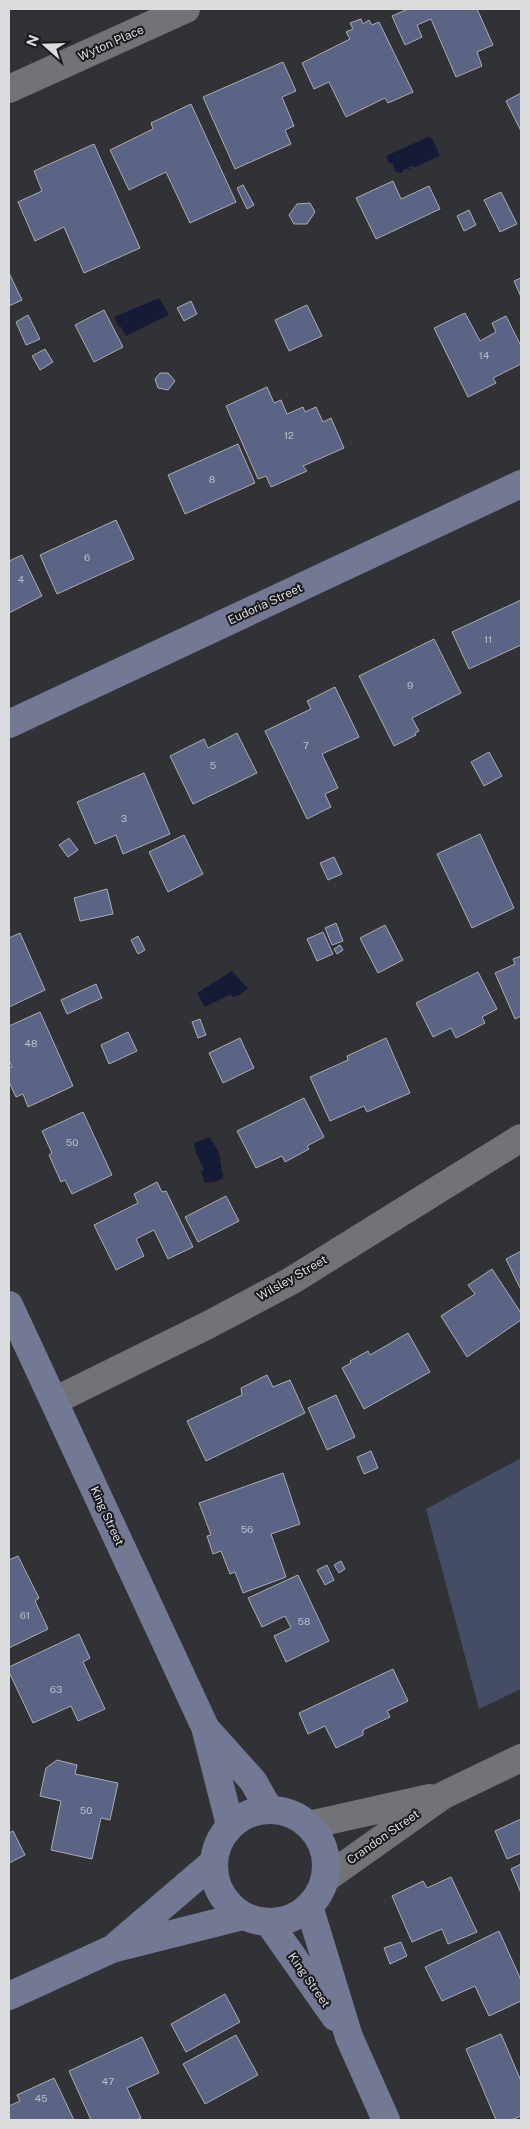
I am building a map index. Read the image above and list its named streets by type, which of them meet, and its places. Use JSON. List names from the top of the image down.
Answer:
{
  "streets": {
    "main road": ["Eudoria Street", "King Street"],
    "street": ["Wyton Place", "Wilsley Street", "Crandon Street"]
  },
  "crossings": [
    ["Wilsley Street", "King Street"],
    ["King Street", "Crandon Street"]
  ],
  "house_numbers": [
    "14",
    "12",
    "8",
    "6",
    "4",
    "11",
    "9",
    "7",
    "5",
    "3",
    "48",
    "50",
    "56",
    "61",
    "58",
    "63",
    "50",
    "47",
    "45"
  ],
  "north": "left"
}
